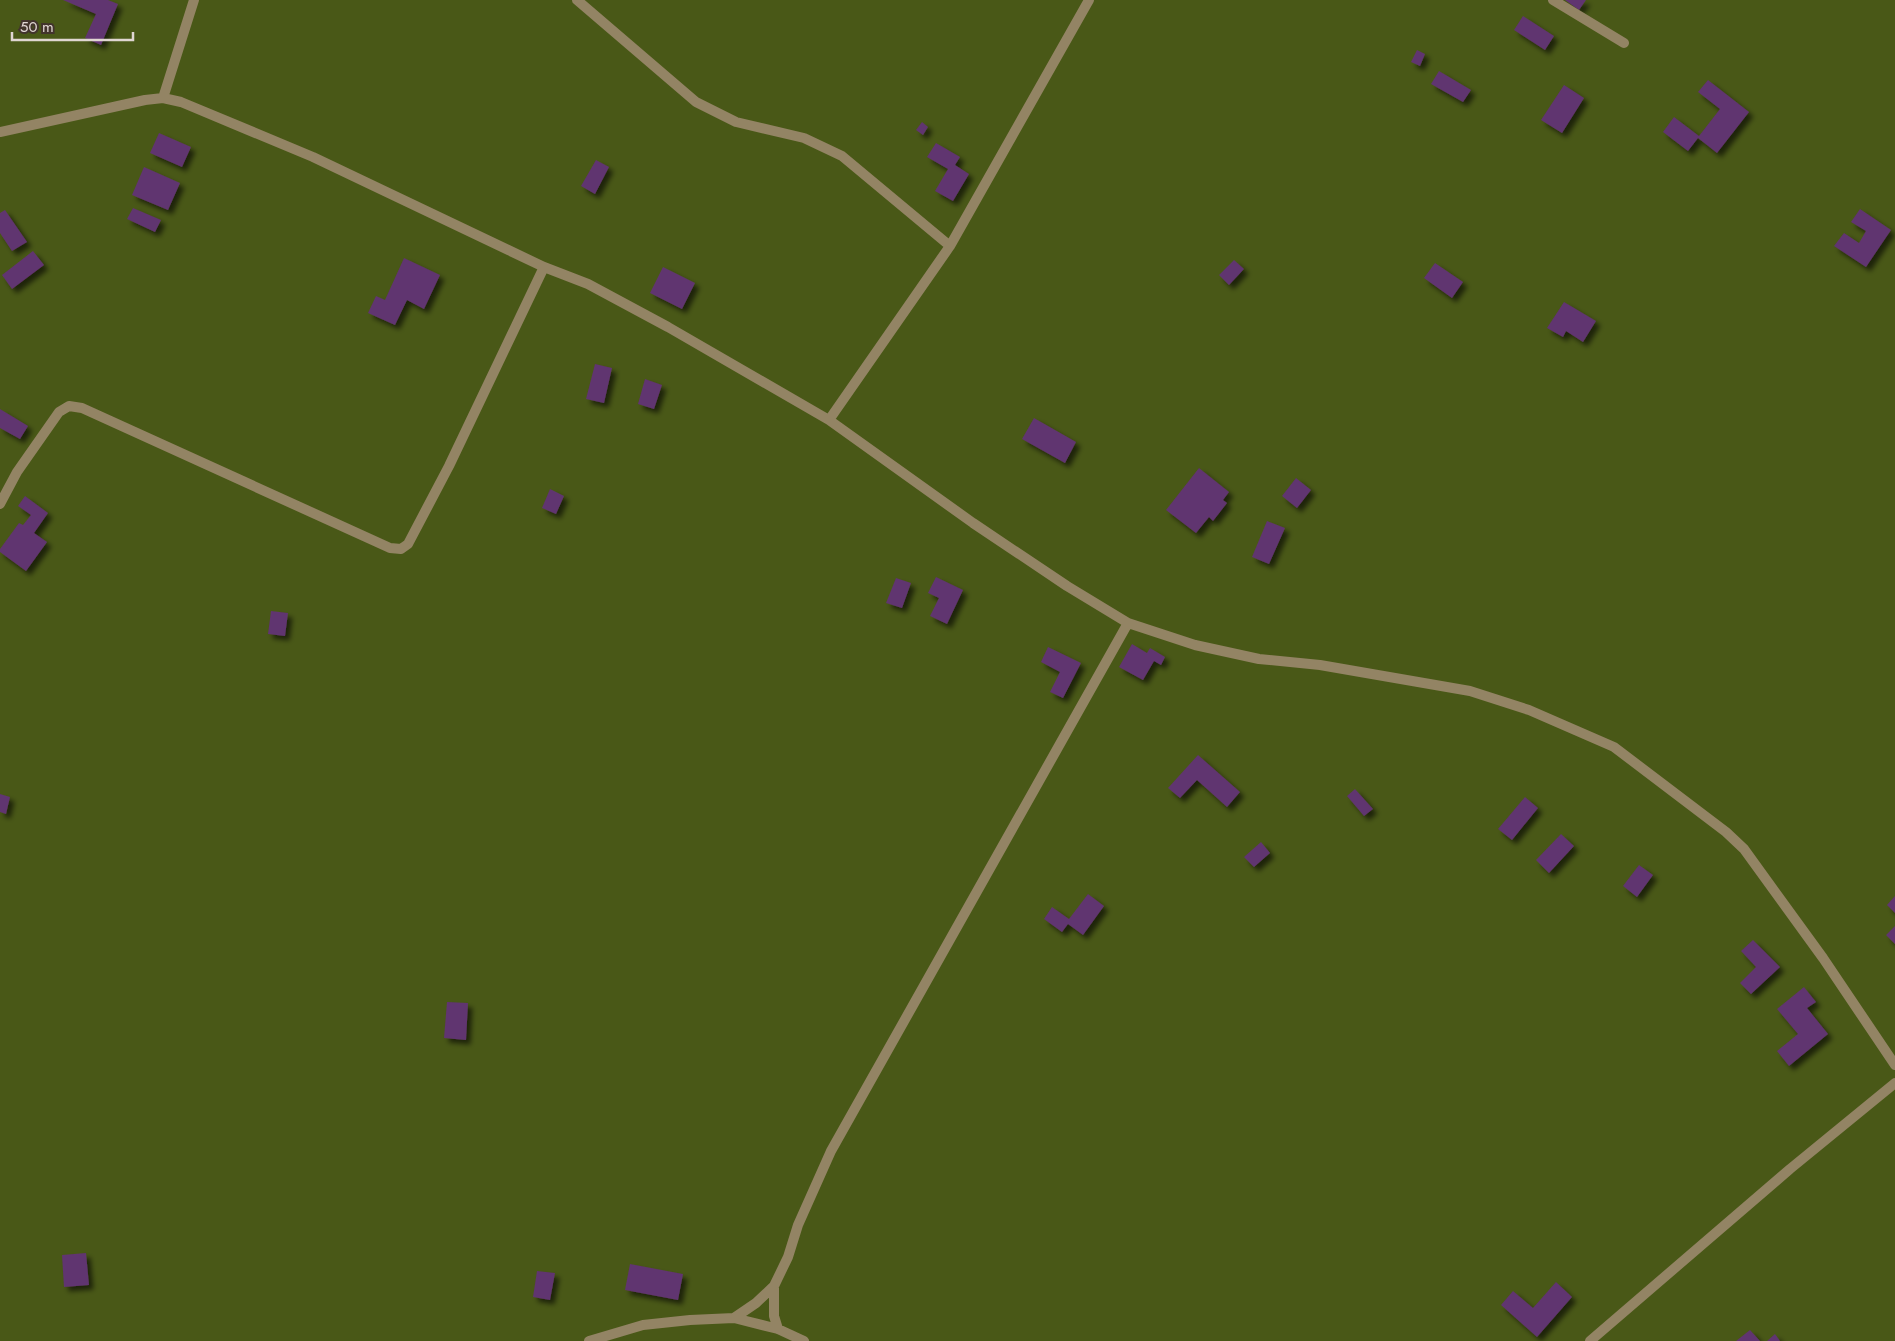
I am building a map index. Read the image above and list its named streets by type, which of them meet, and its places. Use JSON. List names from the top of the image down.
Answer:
{
  "scale_bar": "50 m"
}
